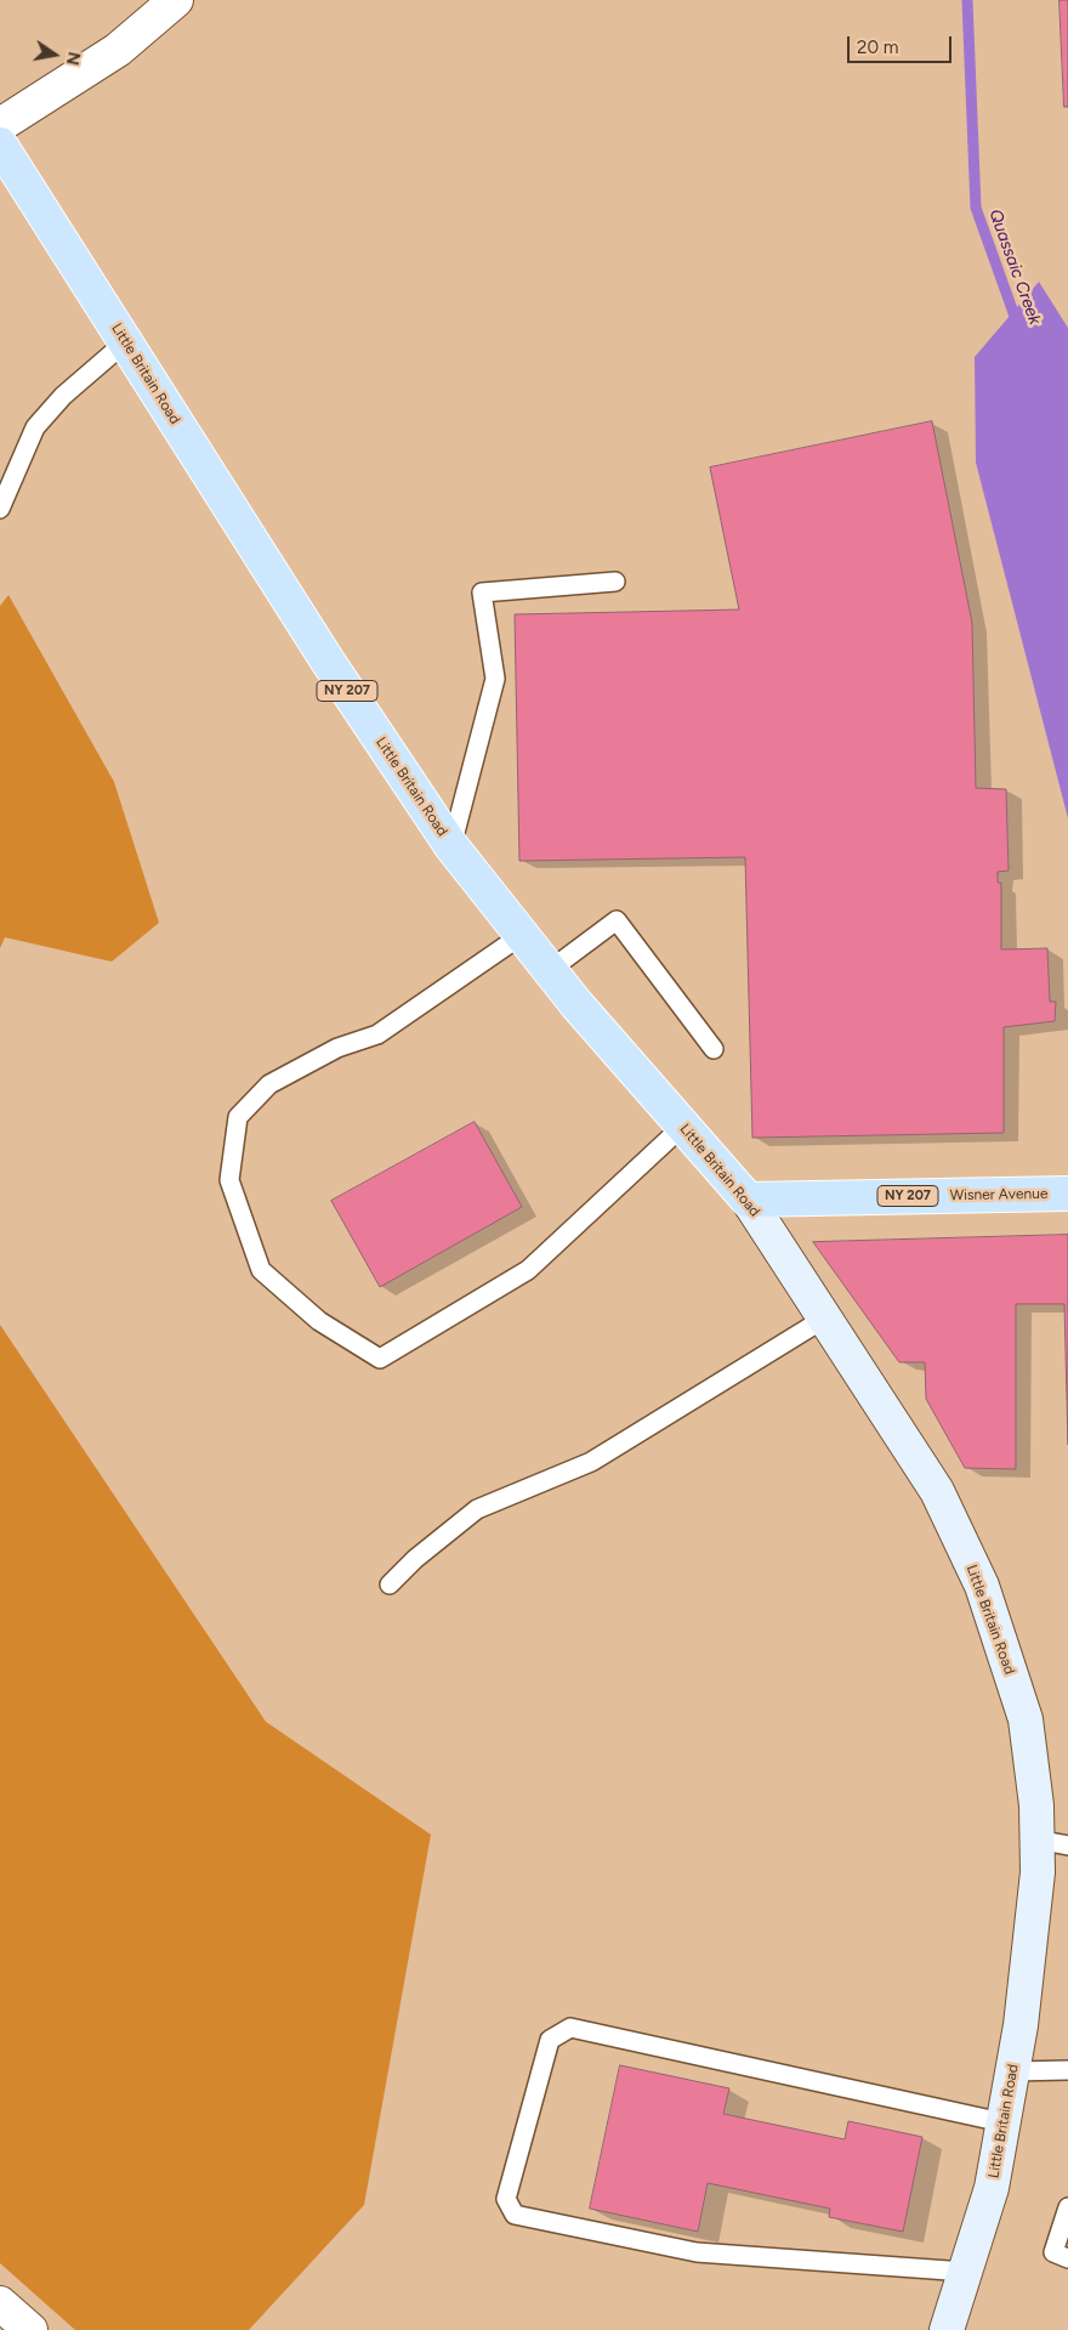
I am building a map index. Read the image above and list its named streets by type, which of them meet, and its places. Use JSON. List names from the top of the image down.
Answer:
{
  "streets": {
    "main road": ["Little Britain Road", "NY 207", "Wisner Avenue"]
  },
  "crossings": [
    ["Little Britain Road", "Wisner Avenue"]
  ],
  "water": ["Quassaic Creek"],
  "scale_bar": "20 m",
  "north": "right"
}
